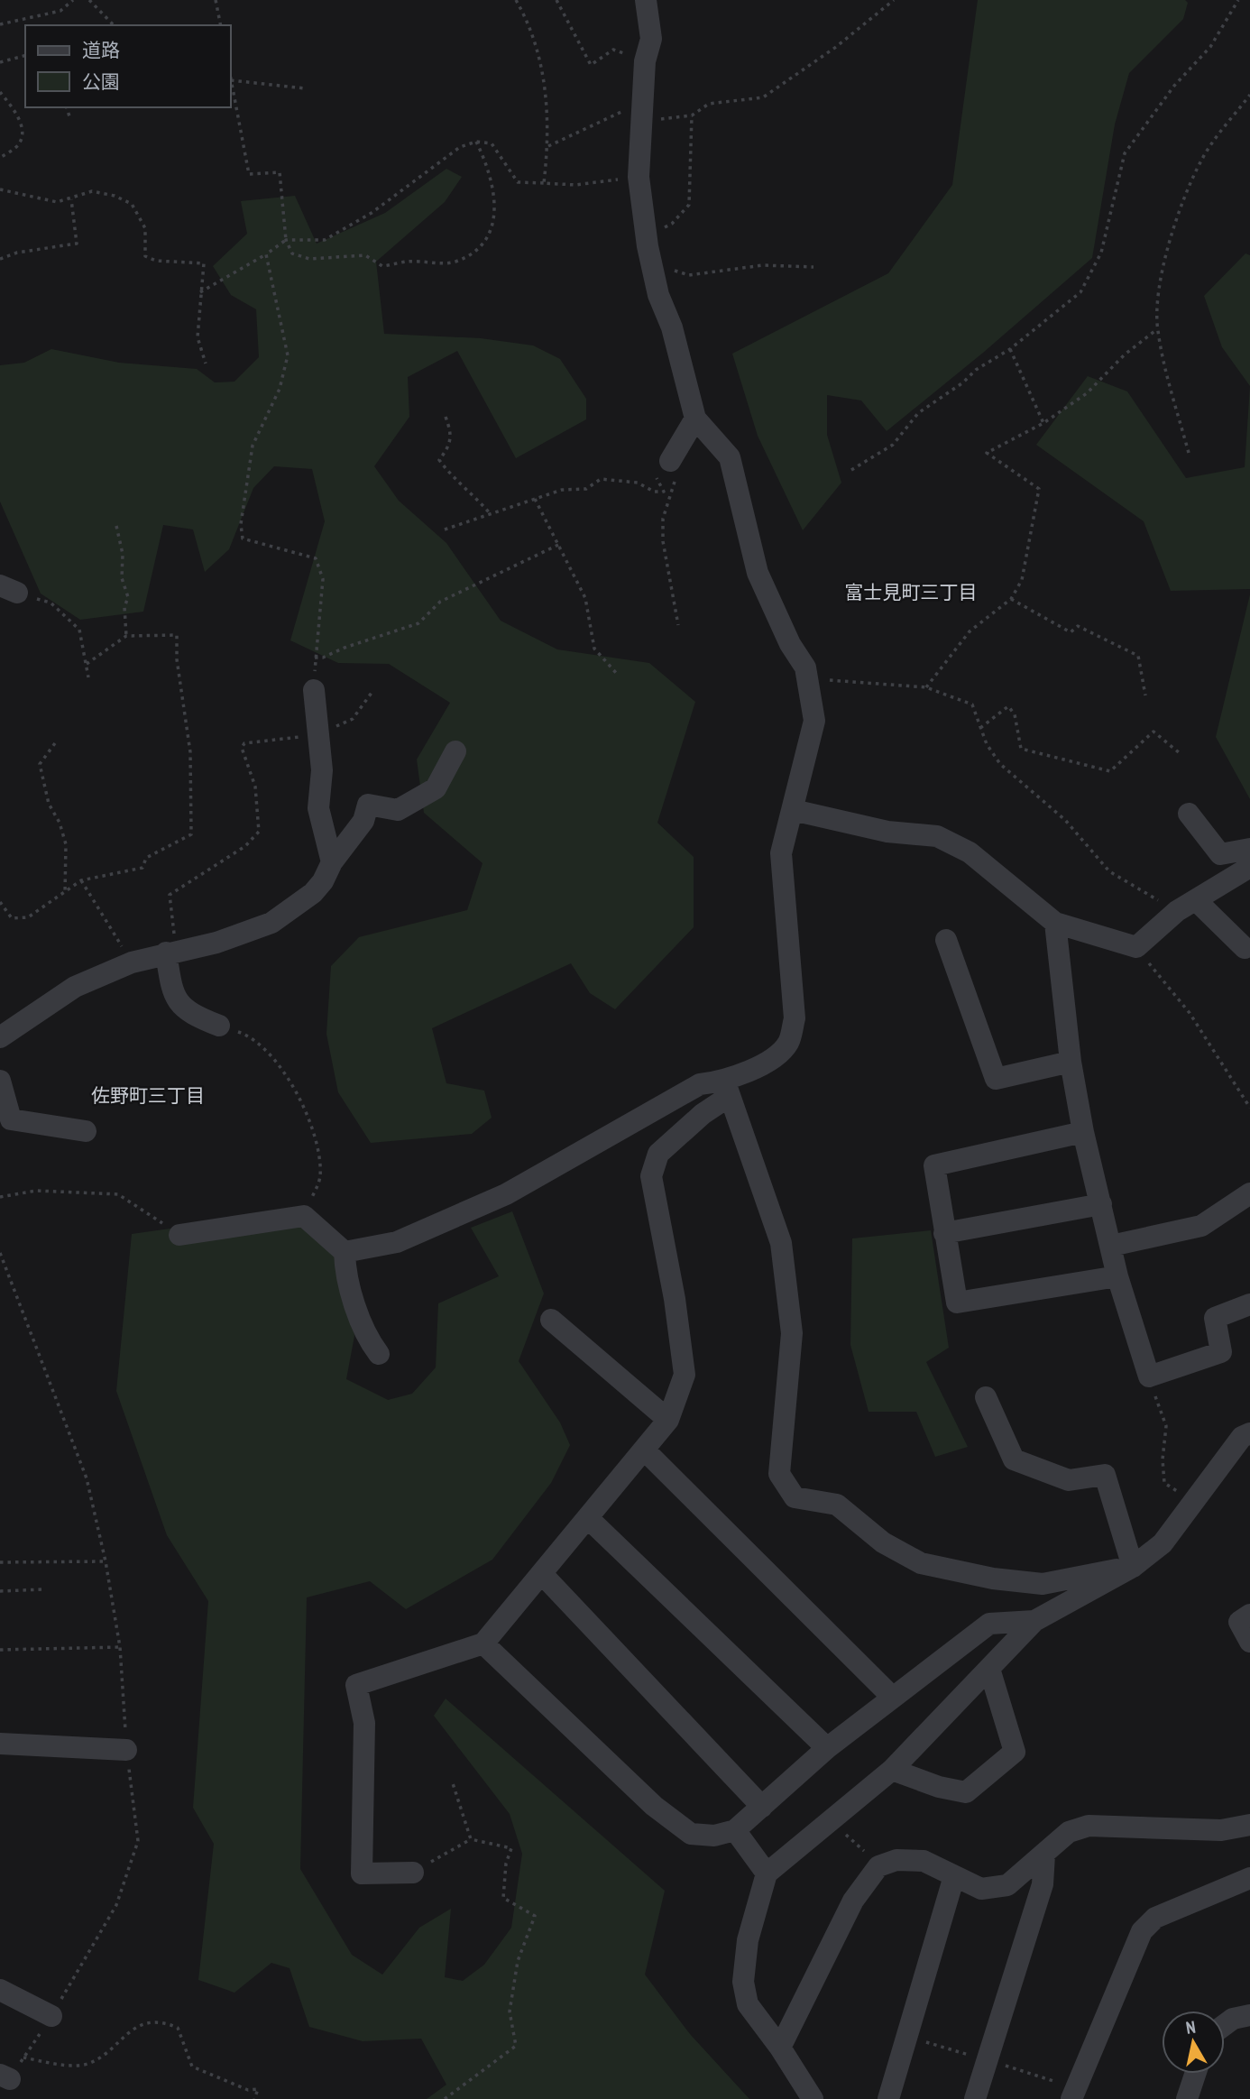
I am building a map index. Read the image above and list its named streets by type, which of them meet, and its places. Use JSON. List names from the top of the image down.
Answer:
{
  "districts": ["富士見町三丁目", "佐野町三丁目"],
  "legend": ["道路", "公園"],
  "north": "top"
}
